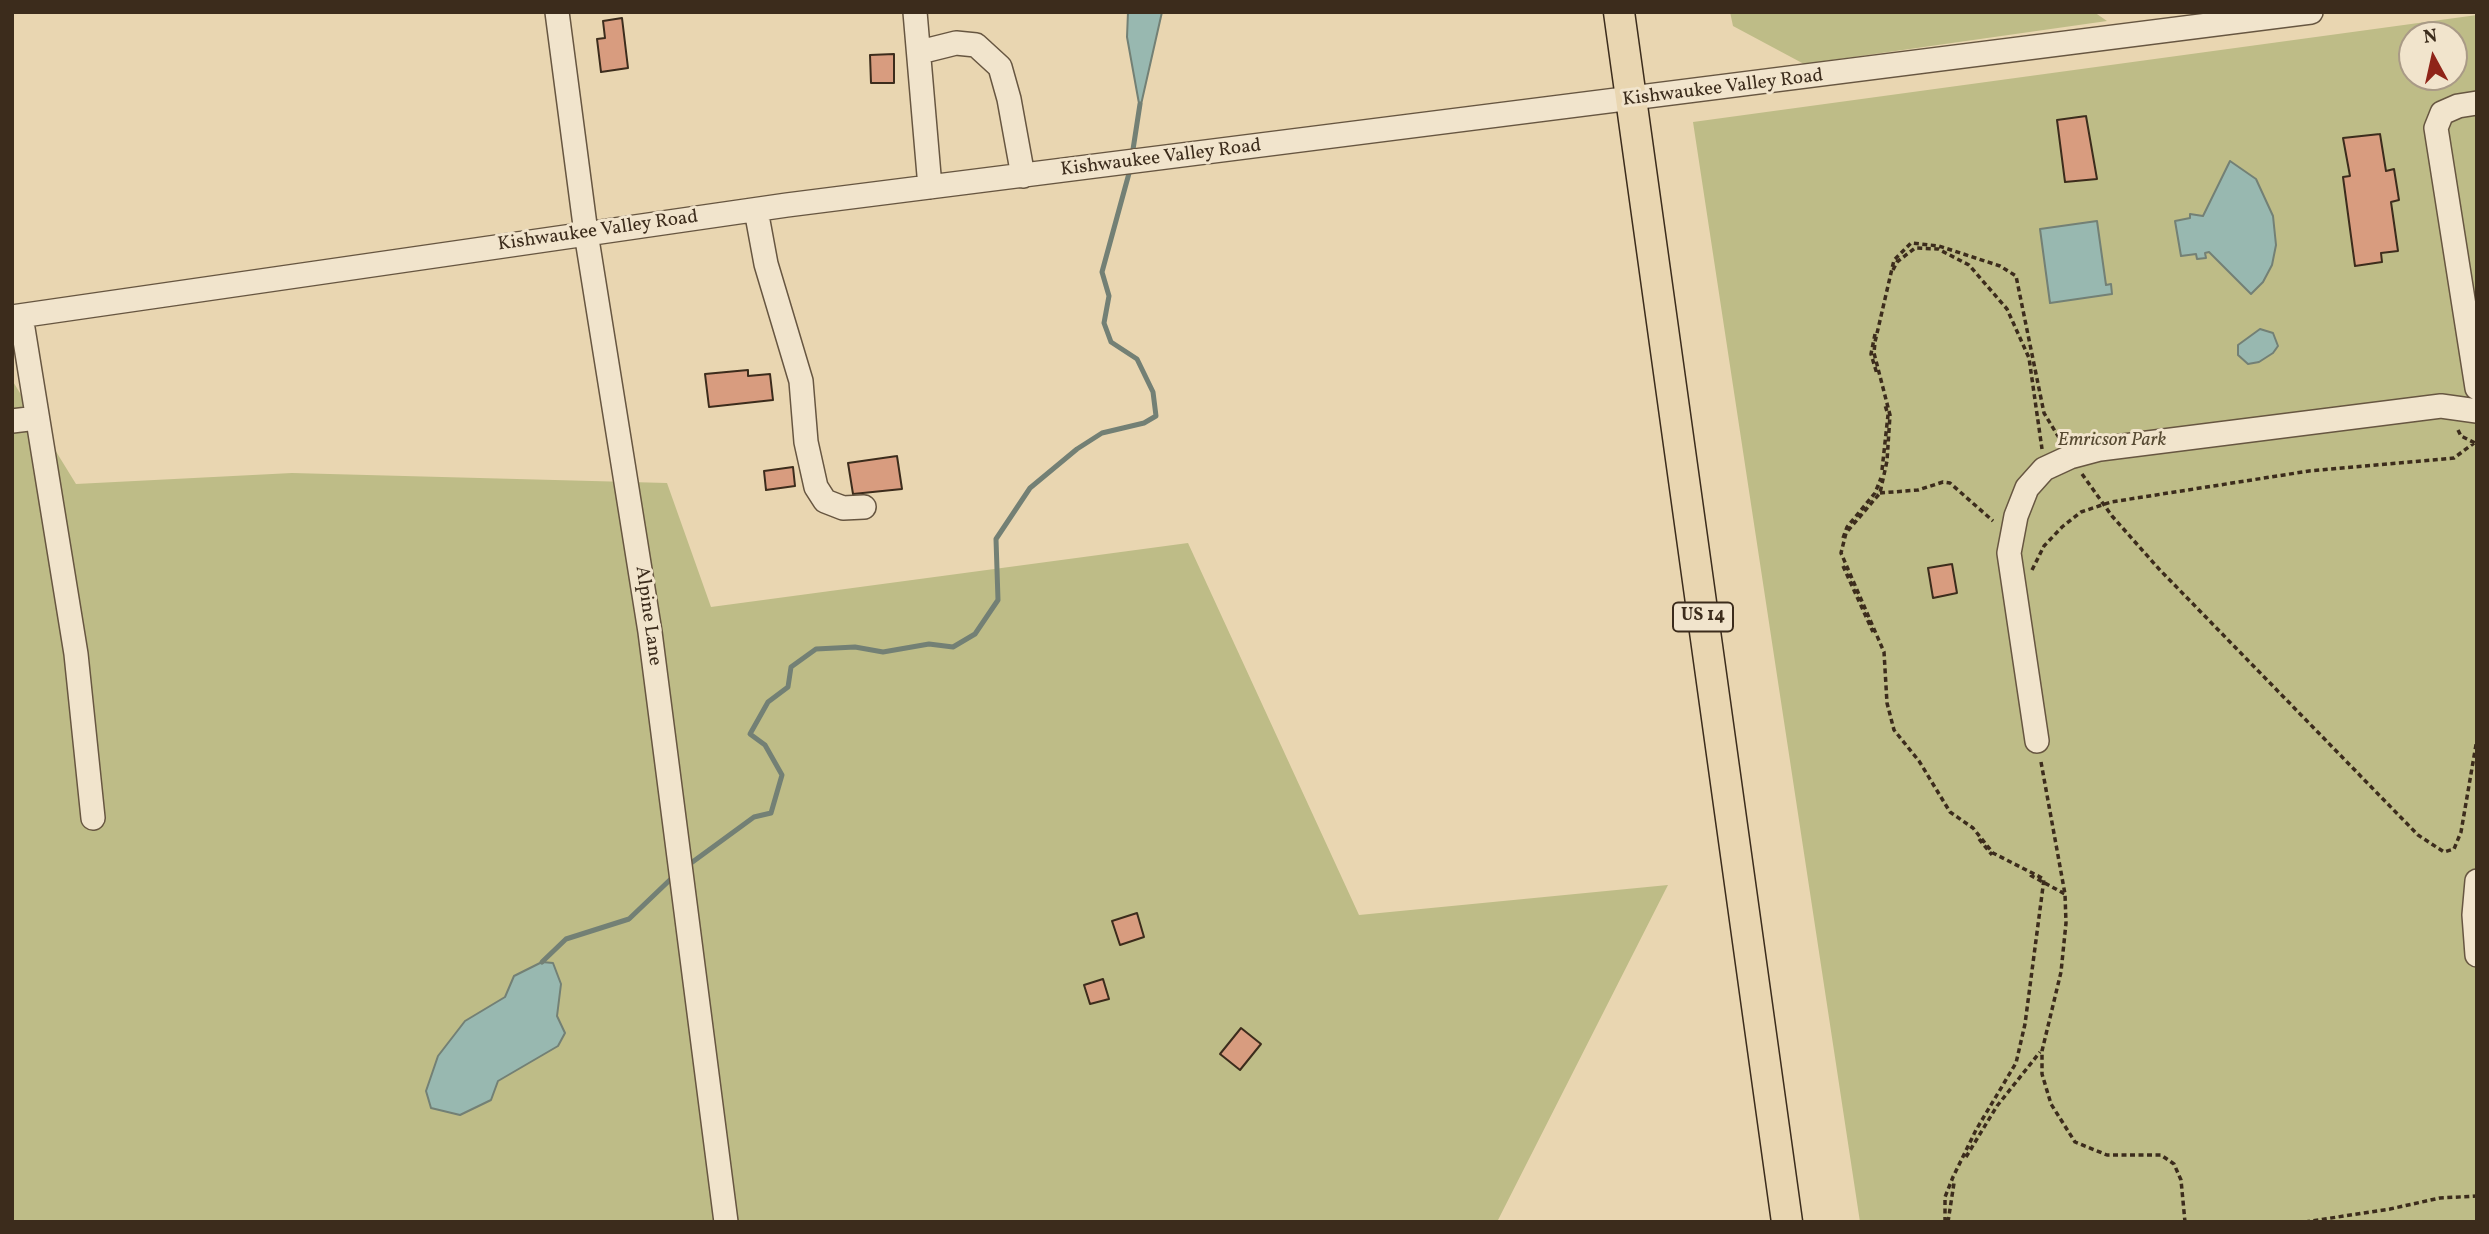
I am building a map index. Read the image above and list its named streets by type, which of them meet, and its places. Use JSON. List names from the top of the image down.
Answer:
{
  "streets": {
    "main road": ["US 14"],
    "street": ["Kishwaukee Valley Road", "Alpine Lane"]
  },
  "crossings": [
    ["Kishwaukee Valley Road", "Alpine Lane"],
    ["Kishwaukee Valley Road", "US 14"]
  ],
  "parks": ["Emricson Park"],
  "north": "top"
}
